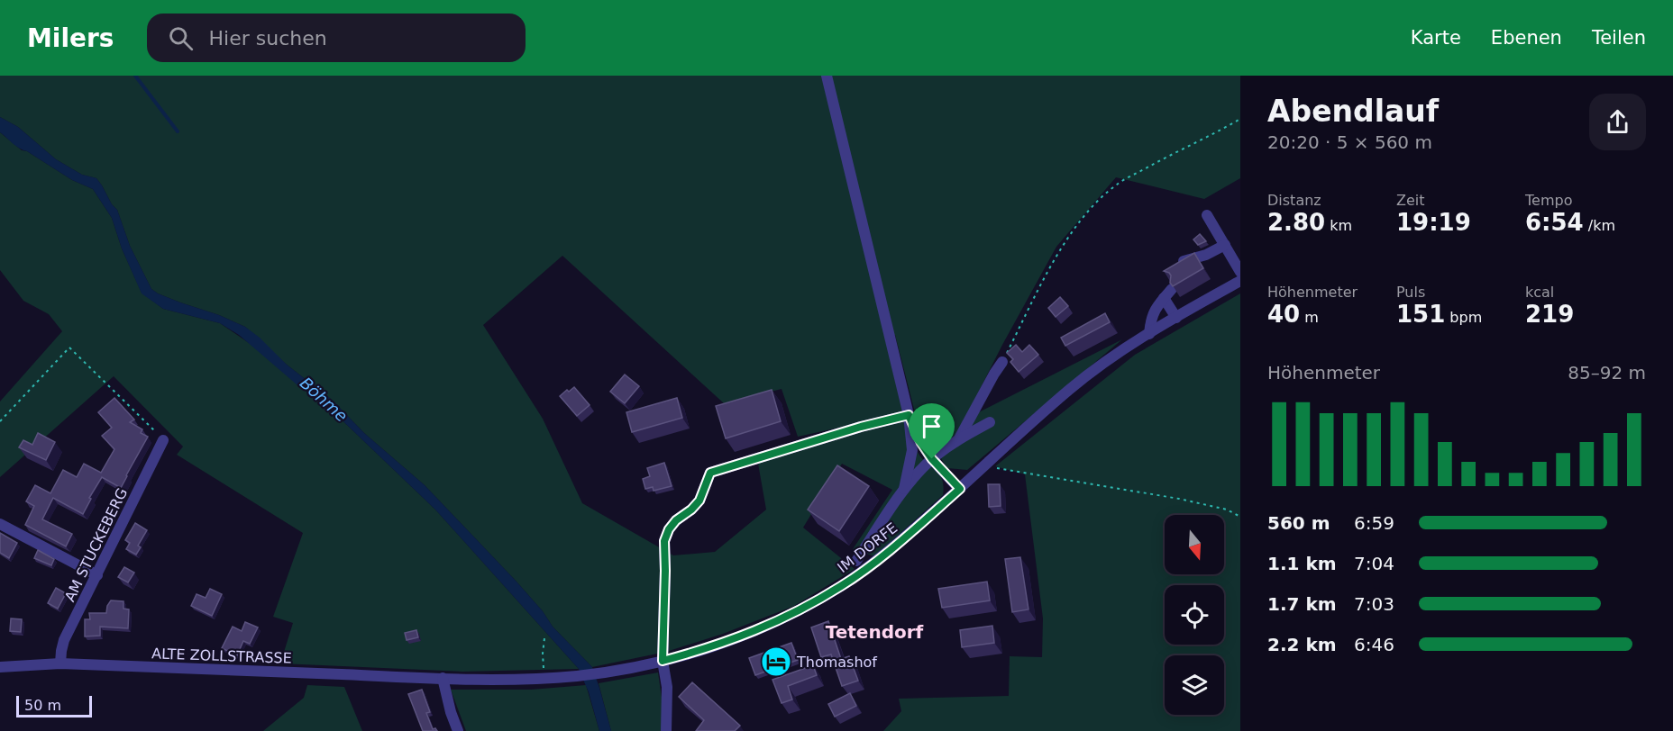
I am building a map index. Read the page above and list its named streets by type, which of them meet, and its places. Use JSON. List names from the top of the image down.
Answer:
{
  "streets": {
    "street": ["AM STUCKEBERG", "IM DORFE", "ALTE ZOLLSTRASSE"]
  },
  "crossings": [
    ["AM STUCKEBERG", "ALTE ZOLLSTRASSE"],
    ["IM DORFE", "ALTE ZOLLSTRASSE"]
  ],
  "districts": ["Tetendorf"],
  "water": ["Böhme"],
  "places": {
    "hotel": ["Thomashof"]
  },
  "scale_bar": "50 m",
  "north": "bottom",
  "page": {
    "header": "Milers",
    "search": "Hier suchen",
    "nav": ["Karte", "Ebenen", "Teilen"],
    "heading": ["Abendlauf", "20:20 · 5 × 560 m"],
    "stats": [
      ["Distanz", "2.80 km"],
      ["Zeit", "19:19"],
      ["Tempo", "6:54 /km"],
      ["Höhenmeter", "40 m"],
      ["Puls", "151 bpm"],
      ["kcal", "219"]
    ],
    "chart": ["Höhenmeter", "85–92 m"],
    "list": [
      {
        "name": "560 m",
        "note": "6:59"
      },
      {
        "name": "1.1 km",
        "note": "7:04"
      },
      {
        "name": "1.7 km",
        "note": "7:03"
      },
      {
        "name": "2.2 km",
        "note": "6:46"
      }
    ],
    "scale": "50 m"
  }
}
